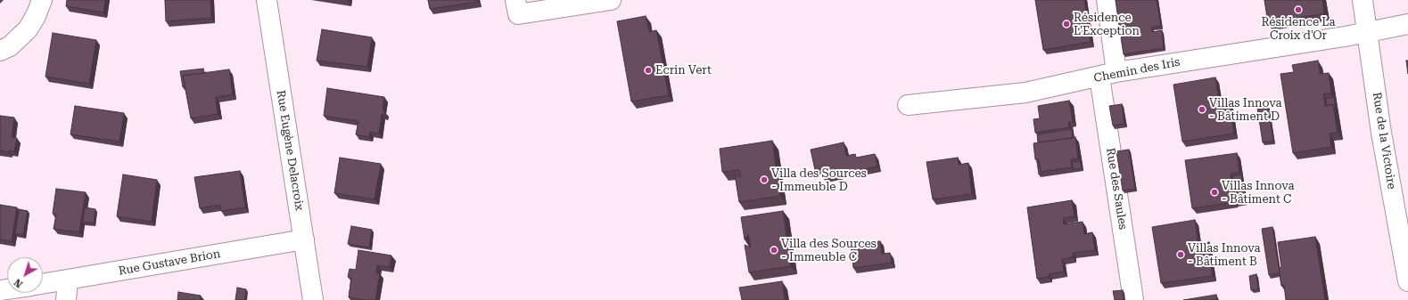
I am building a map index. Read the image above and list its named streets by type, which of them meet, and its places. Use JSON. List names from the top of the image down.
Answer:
{
  "streets": {
    "street": [
      "Chemin des Iris",
      "Rue de la Victoire",
      "Rue Eugène Delacroix",
      "Rue des Saules",
      "Rue Gustave Brion"
    ]
  },
  "crossings": [
    ["Chemin des Iris", "Rue de la Victoire"],
    ["Chemin des Iris", "Rue des Saules"],
    ["Rue Eugène Delacroix", "Rue Gustave Brion"]
  ],
  "places": [
    "Résidence La Croix d'Or",
    "Résidence L'Exception",
    "Ecrin Vert",
    "Villas Innova - Bâtiment D",
    "Villa des Sources - Immeuble D",
    "Villas Innova - Bâtiment C",
    "Villa des Sources - Immeuble C",
    "Villas Innova - Bâtiment B"
  ],
  "north": "bottom left"
}
